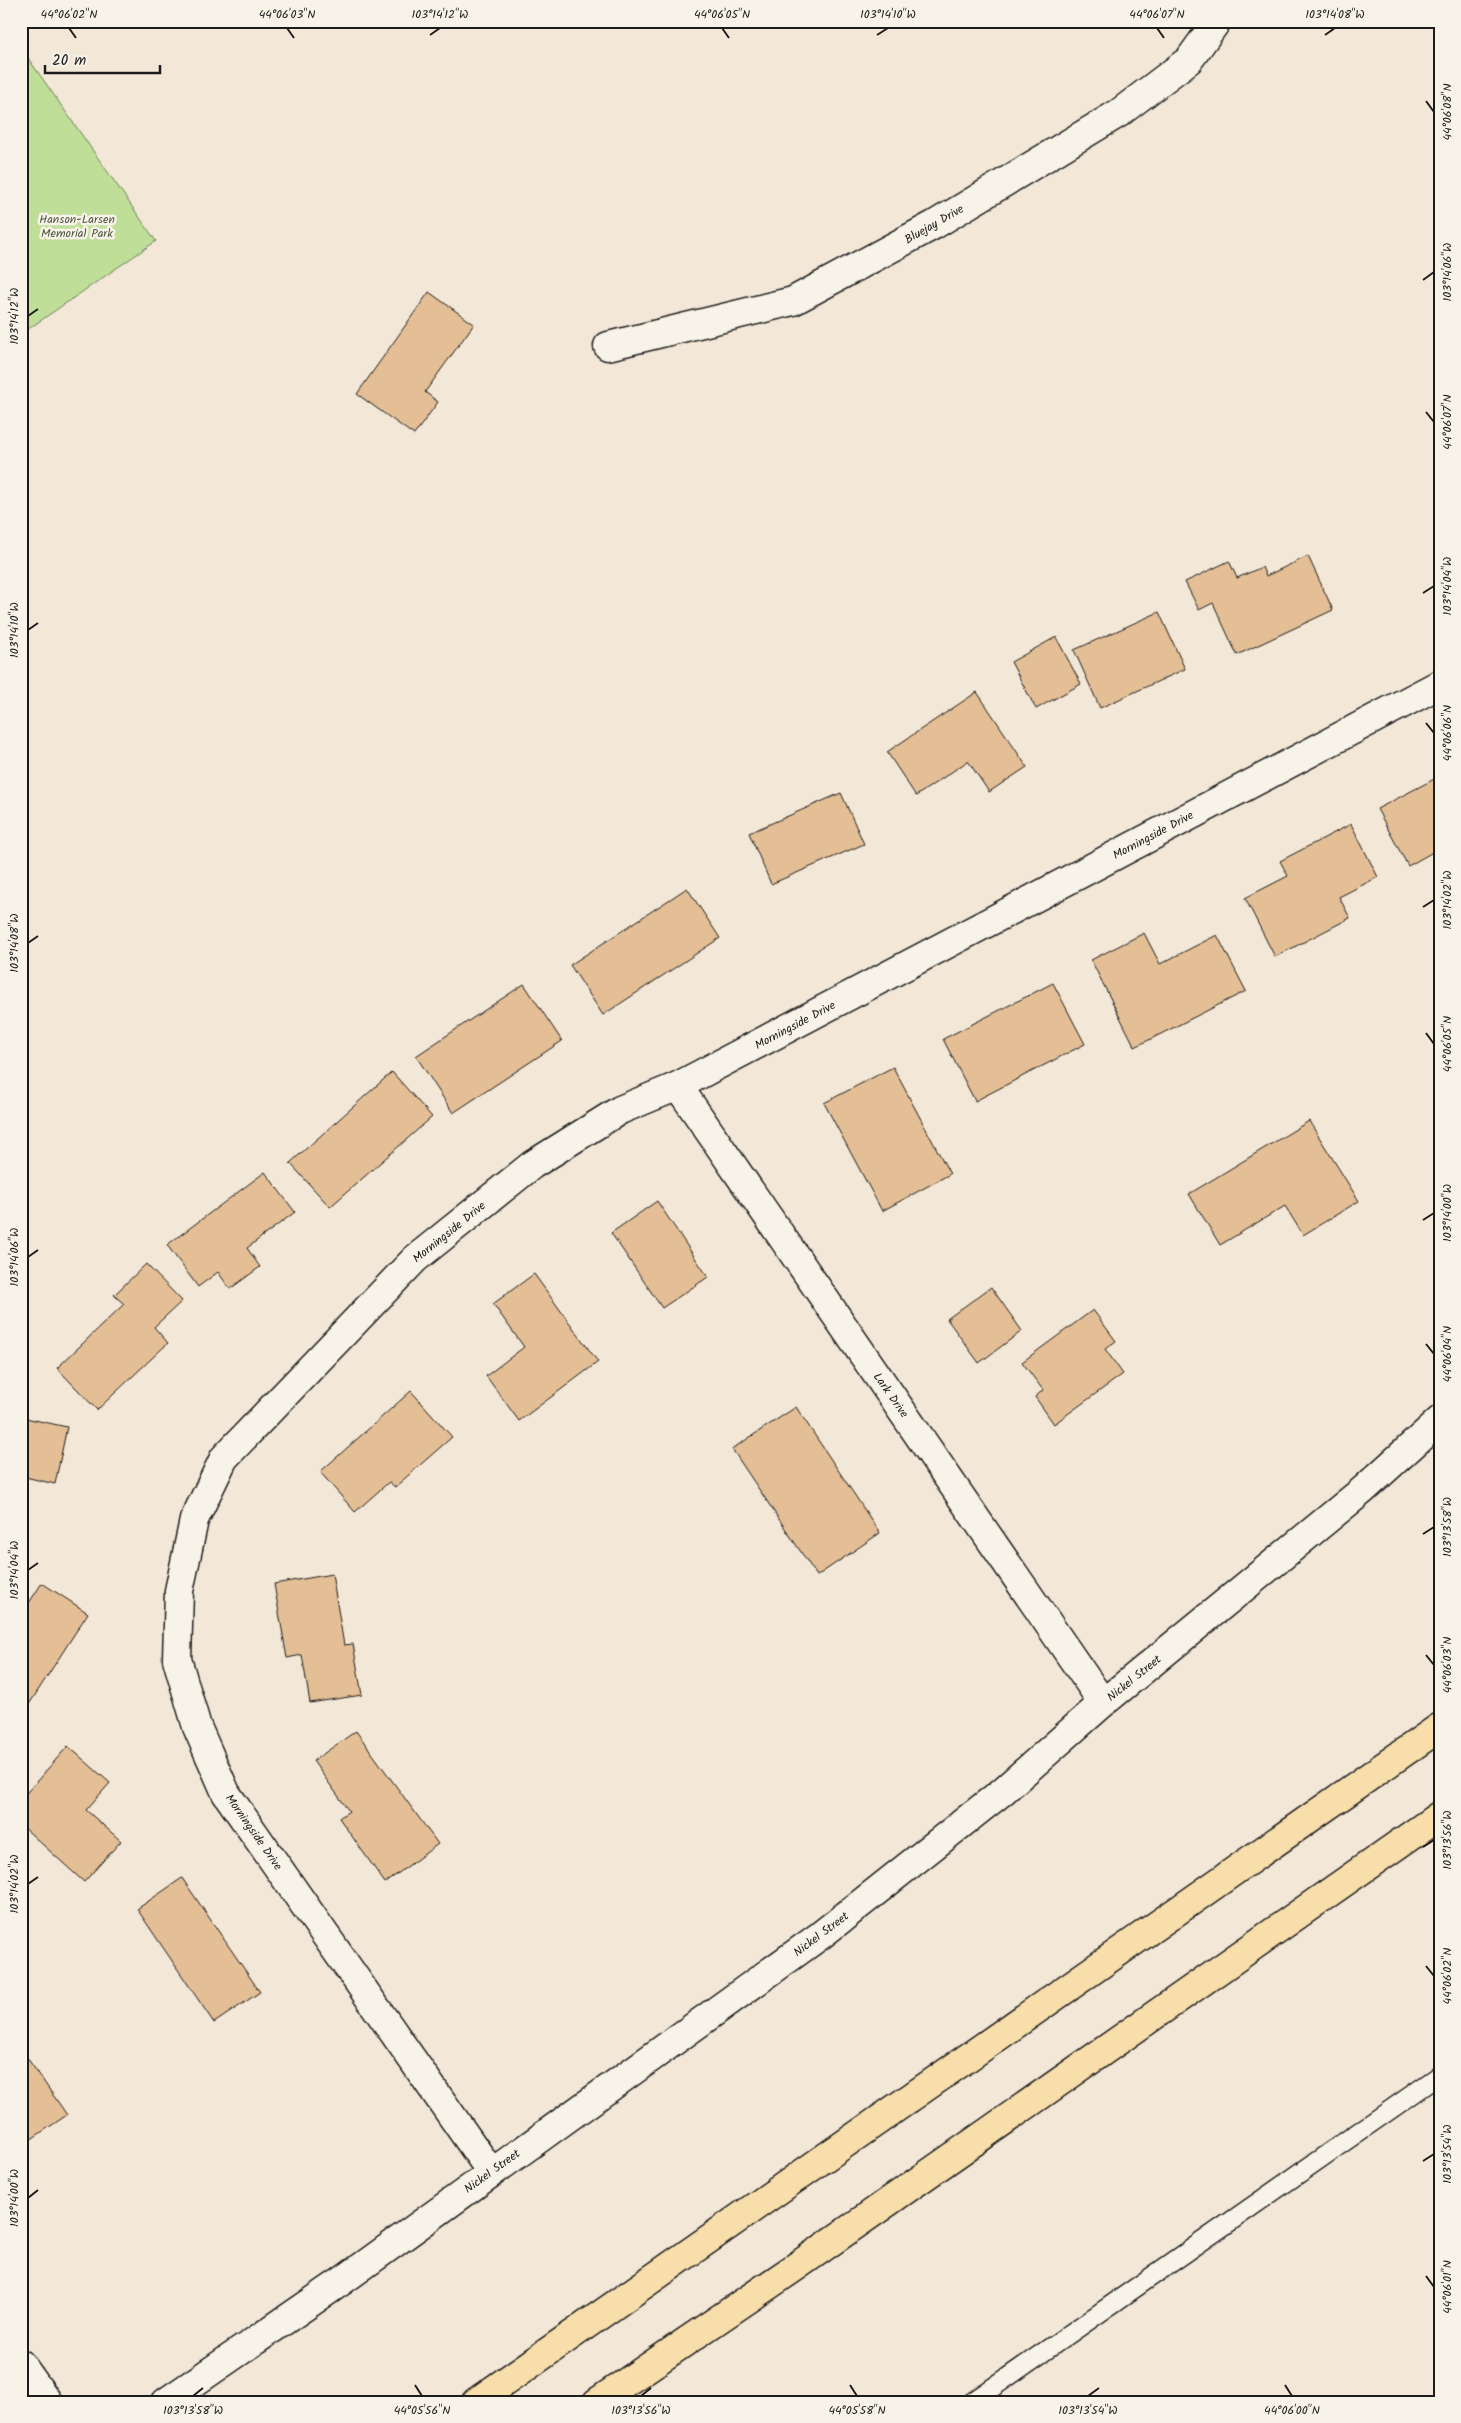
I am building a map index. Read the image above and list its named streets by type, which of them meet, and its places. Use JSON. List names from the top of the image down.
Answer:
{
  "streets": {
    "street": [
      "Bluejay Drive",
      "Morningside Drive",
      "Lark Drive",
      "Nickel Street"
    ]
  },
  "crossings": [
    ["Morningside Drive", "Lark Drive"],
    ["Morningside Drive", "Nickel Street"],
    ["Lark Drive", "Nickel Street"]
  ],
  "parks": ["Hanson-Larsen Memorial Park"],
  "scale_bar": "20 m",
  "coordinates": [
    "44°06'02\"N",
    "44°06'03\"N",
    "103°14'12\"W",
    "44°06'05\"N",
    "103°14'10\"W",
    "44°06'07\"N",
    "103°14'08\"W",
    "44°06'08\"N",
    "103°14'06\"W",
    "103°14'04\"W",
    "44°06'06\"N",
    "103°14'02\"W",
    "103°14'00\"W",
    "44°06'04\"N",
    "103°13'58\"W",
    "103°13'56\"W",
    "103°13'54\"W",
    "44°06'01\"N",
    "44°05'56\"N",
    "44°05'58\"N",
    "44°06'00\"N"
  ]
}
